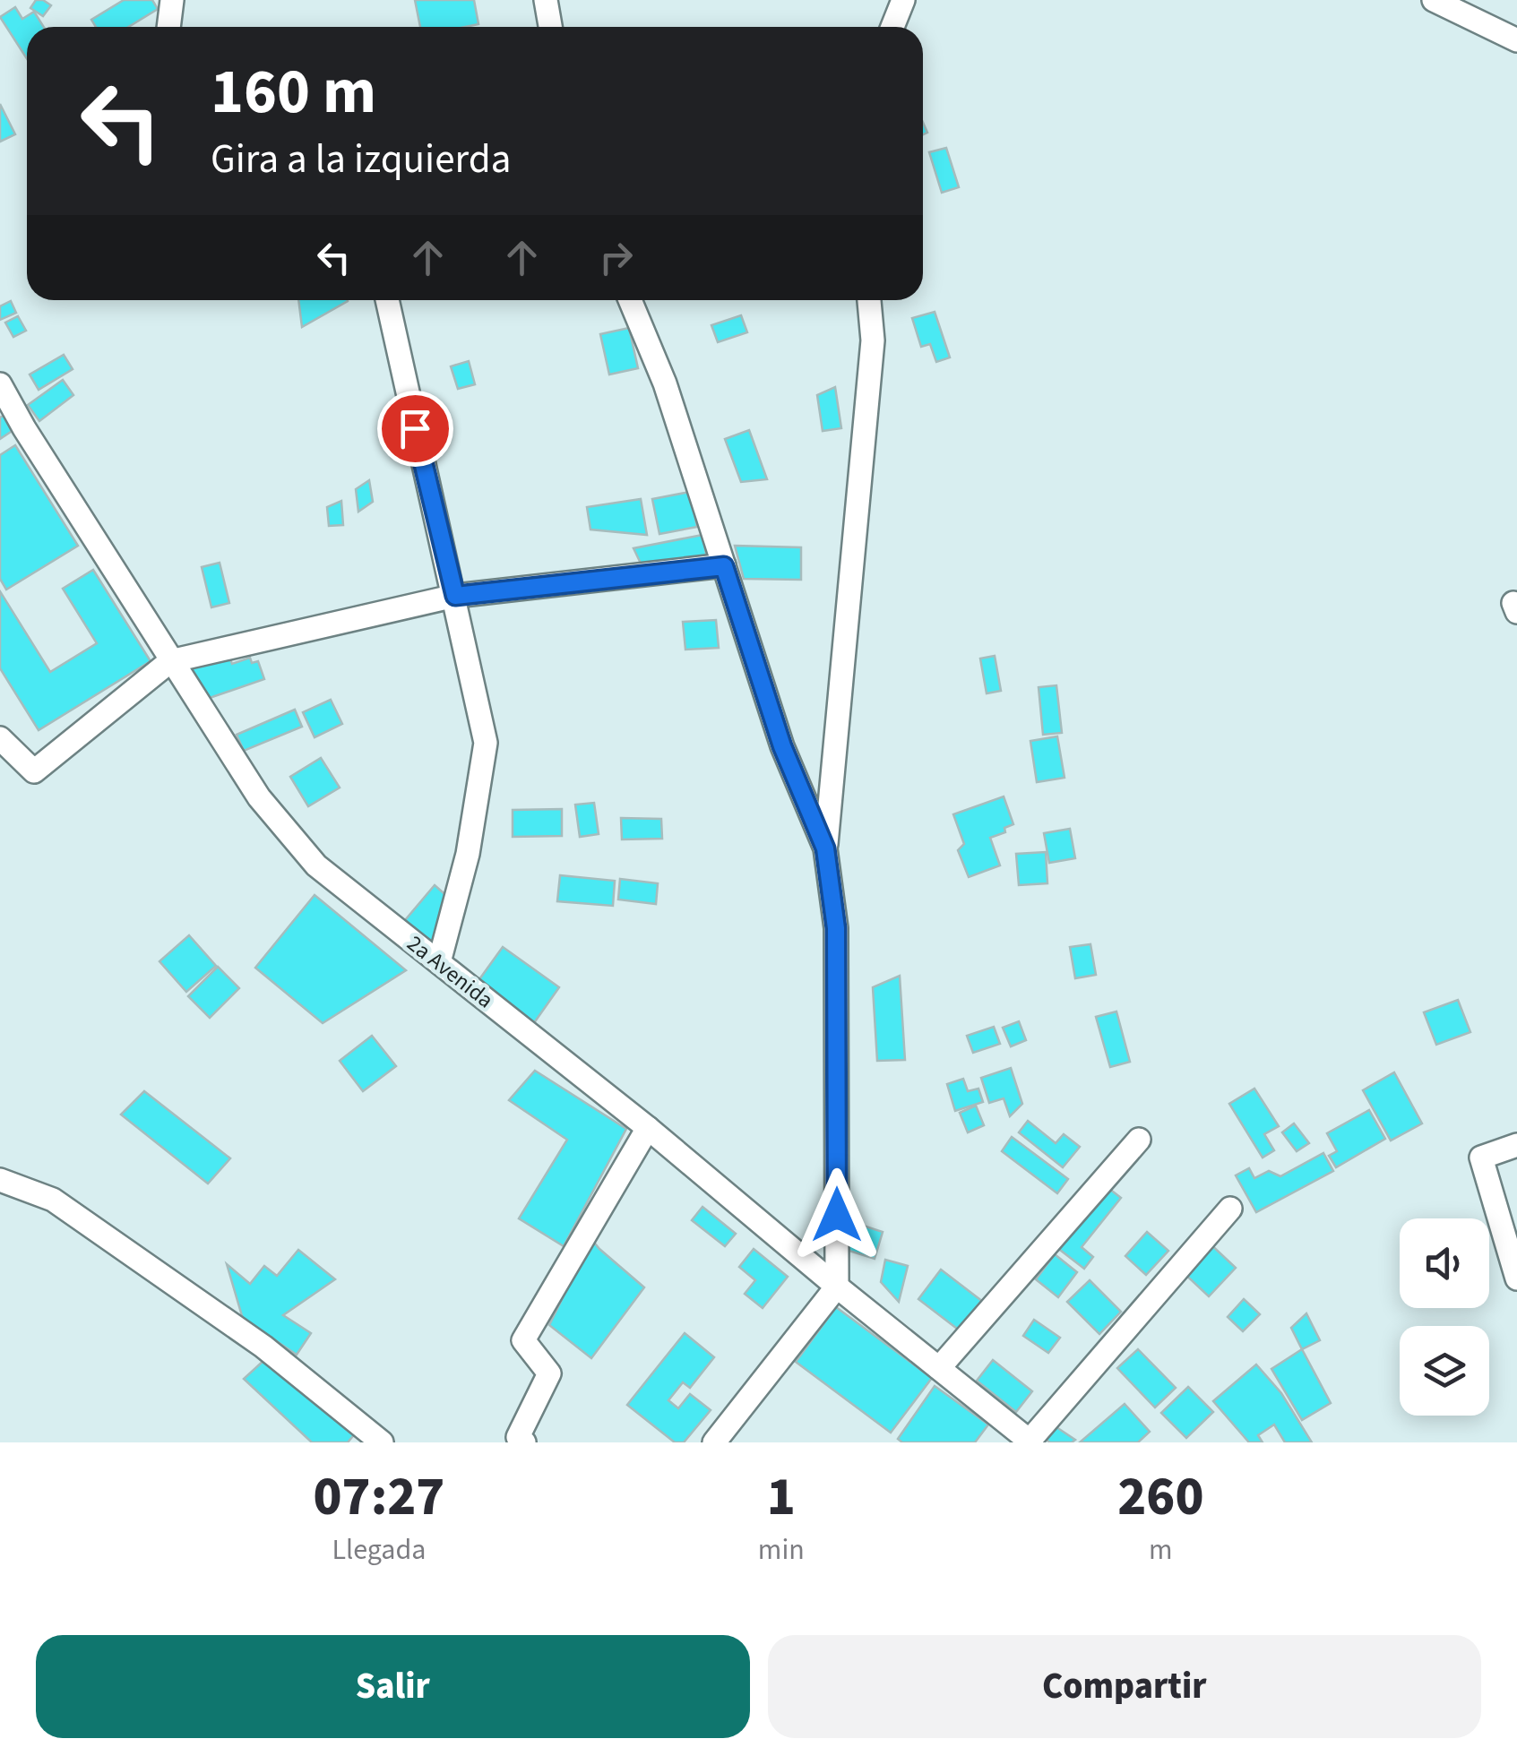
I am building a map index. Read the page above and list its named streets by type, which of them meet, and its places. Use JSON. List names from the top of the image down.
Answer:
{
  "streets": {
    "street": ["2a Avenida"]
  },
  "page": {
    "turn": ["160 m", "Gira a la izquierda"],
    "eta": [
      "07:27",
      "Llegada",
      "1",
      "min",
      "260",
      "m"
    ],
    "buttons": ["Salir", "Compartir"]
  }
}
